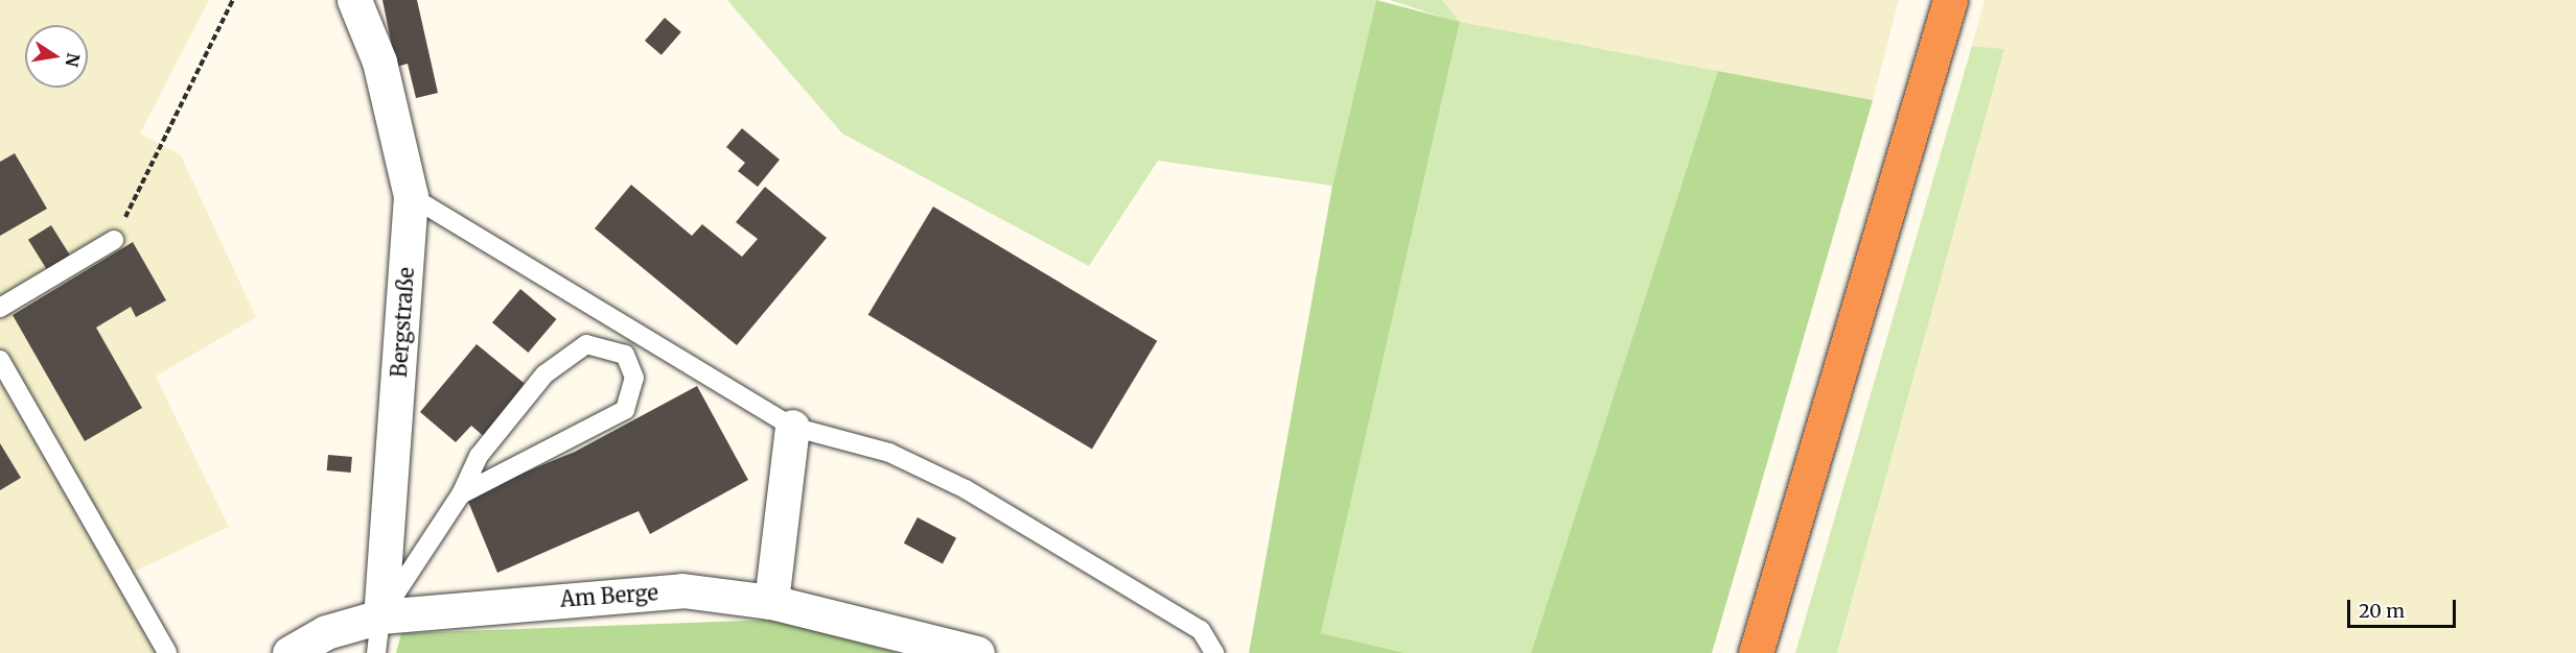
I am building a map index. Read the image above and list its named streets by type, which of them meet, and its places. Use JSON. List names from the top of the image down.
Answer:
{
  "streets": {
    "street": ["Bergstraße", "Am Berge"]
  },
  "crossings": [
    ["Bergstraße", "Am Berge"]
  ],
  "scale_bar": "20 m",
  "north": "right"
}
